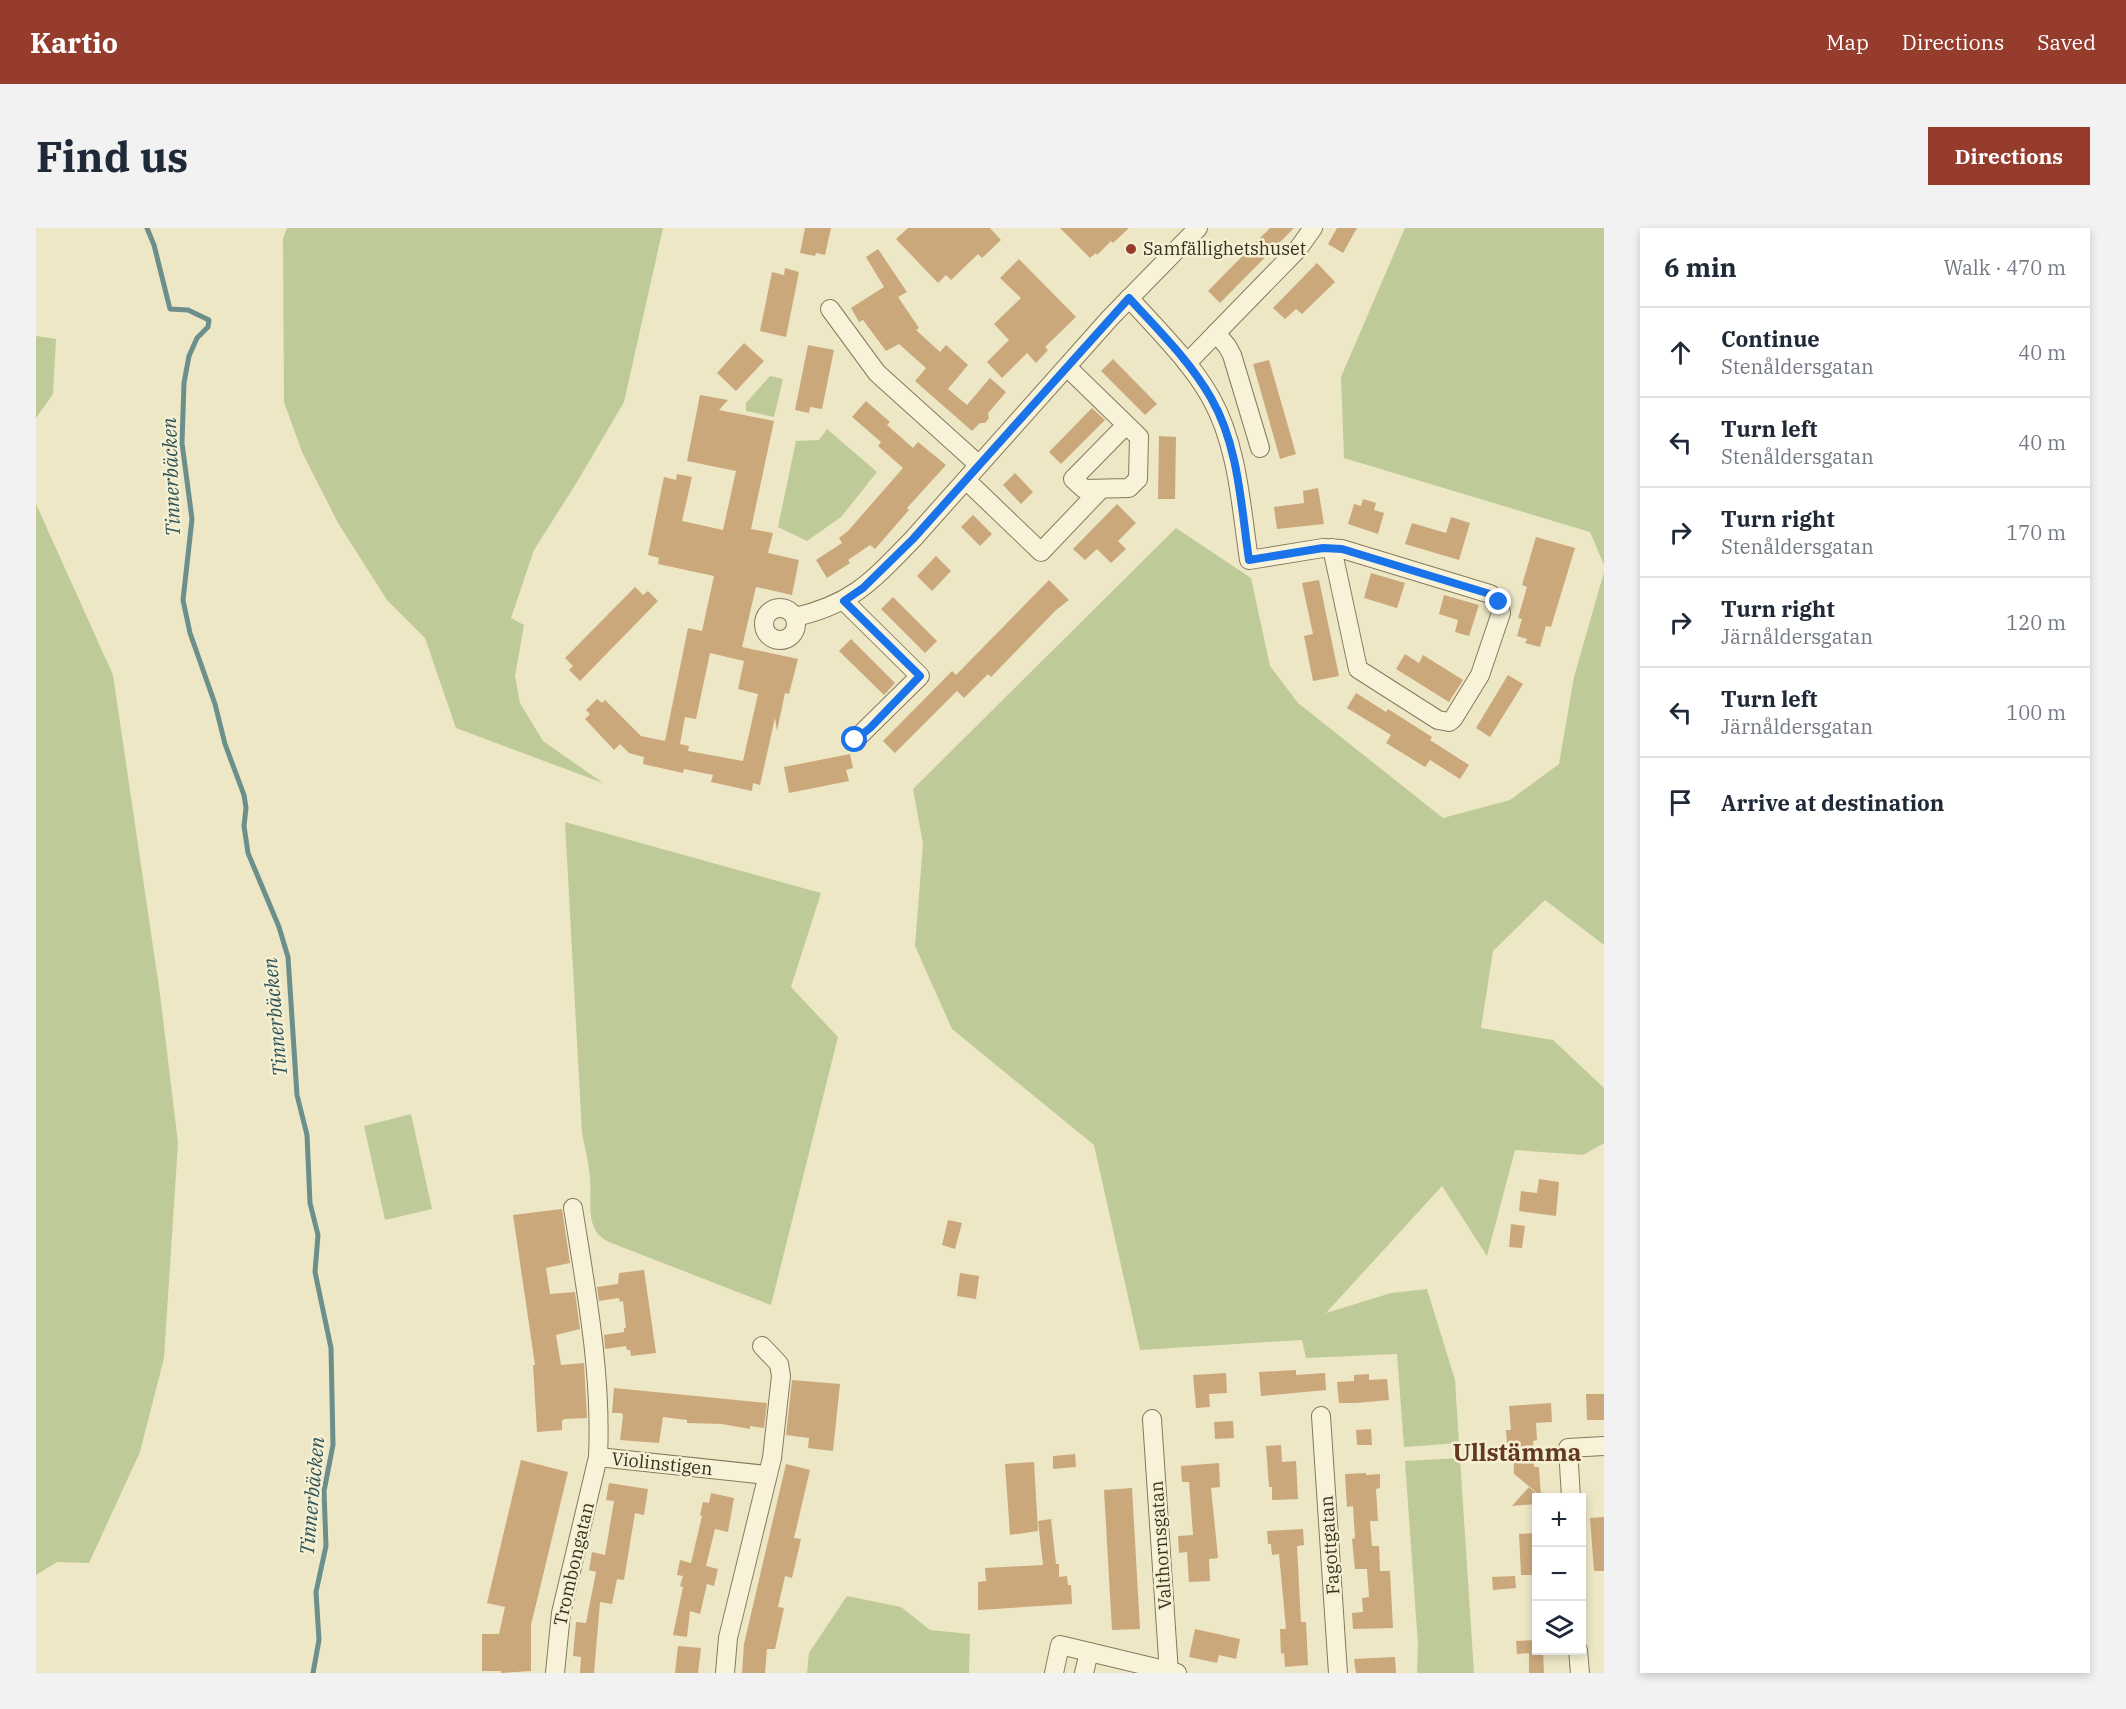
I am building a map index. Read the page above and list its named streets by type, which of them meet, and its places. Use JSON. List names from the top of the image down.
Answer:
{
  "streets": {
    "street": [
      "Violinstigen",
      "Valthornsgatan",
      "Fagottgatan",
      "Trombongatan"
    ]
  },
  "crossings": [
    ["Violinstigen", "Trombongatan"]
  ],
  "districts": ["Ullstämma"],
  "water": ["Tinnerbäcken"],
  "places": ["Samfällighetshuset"],
  "page": {
    "header": "Kartio",
    "nav": ["Map", "Directions", "Saved"],
    "buttons": "Directions",
    "title": "Find us",
    "heading": ["6 min", "Walk · 470 m"],
    "list": [
      ["Continue", "Stenåldersgatan", "40 m"],
      ["Turn left", "Stenåldersgatan", "40 m"],
      ["Turn right", "Stenåldersgatan", "170 m"],
      ["Turn right", "Järnåldersgatan", "120 m"],
      ["Turn left", "Järnåldersgatan", "100 m"],
      "Arrive at destination"
    ],
    "map_buttons": ["+", "−"]
  }
}
